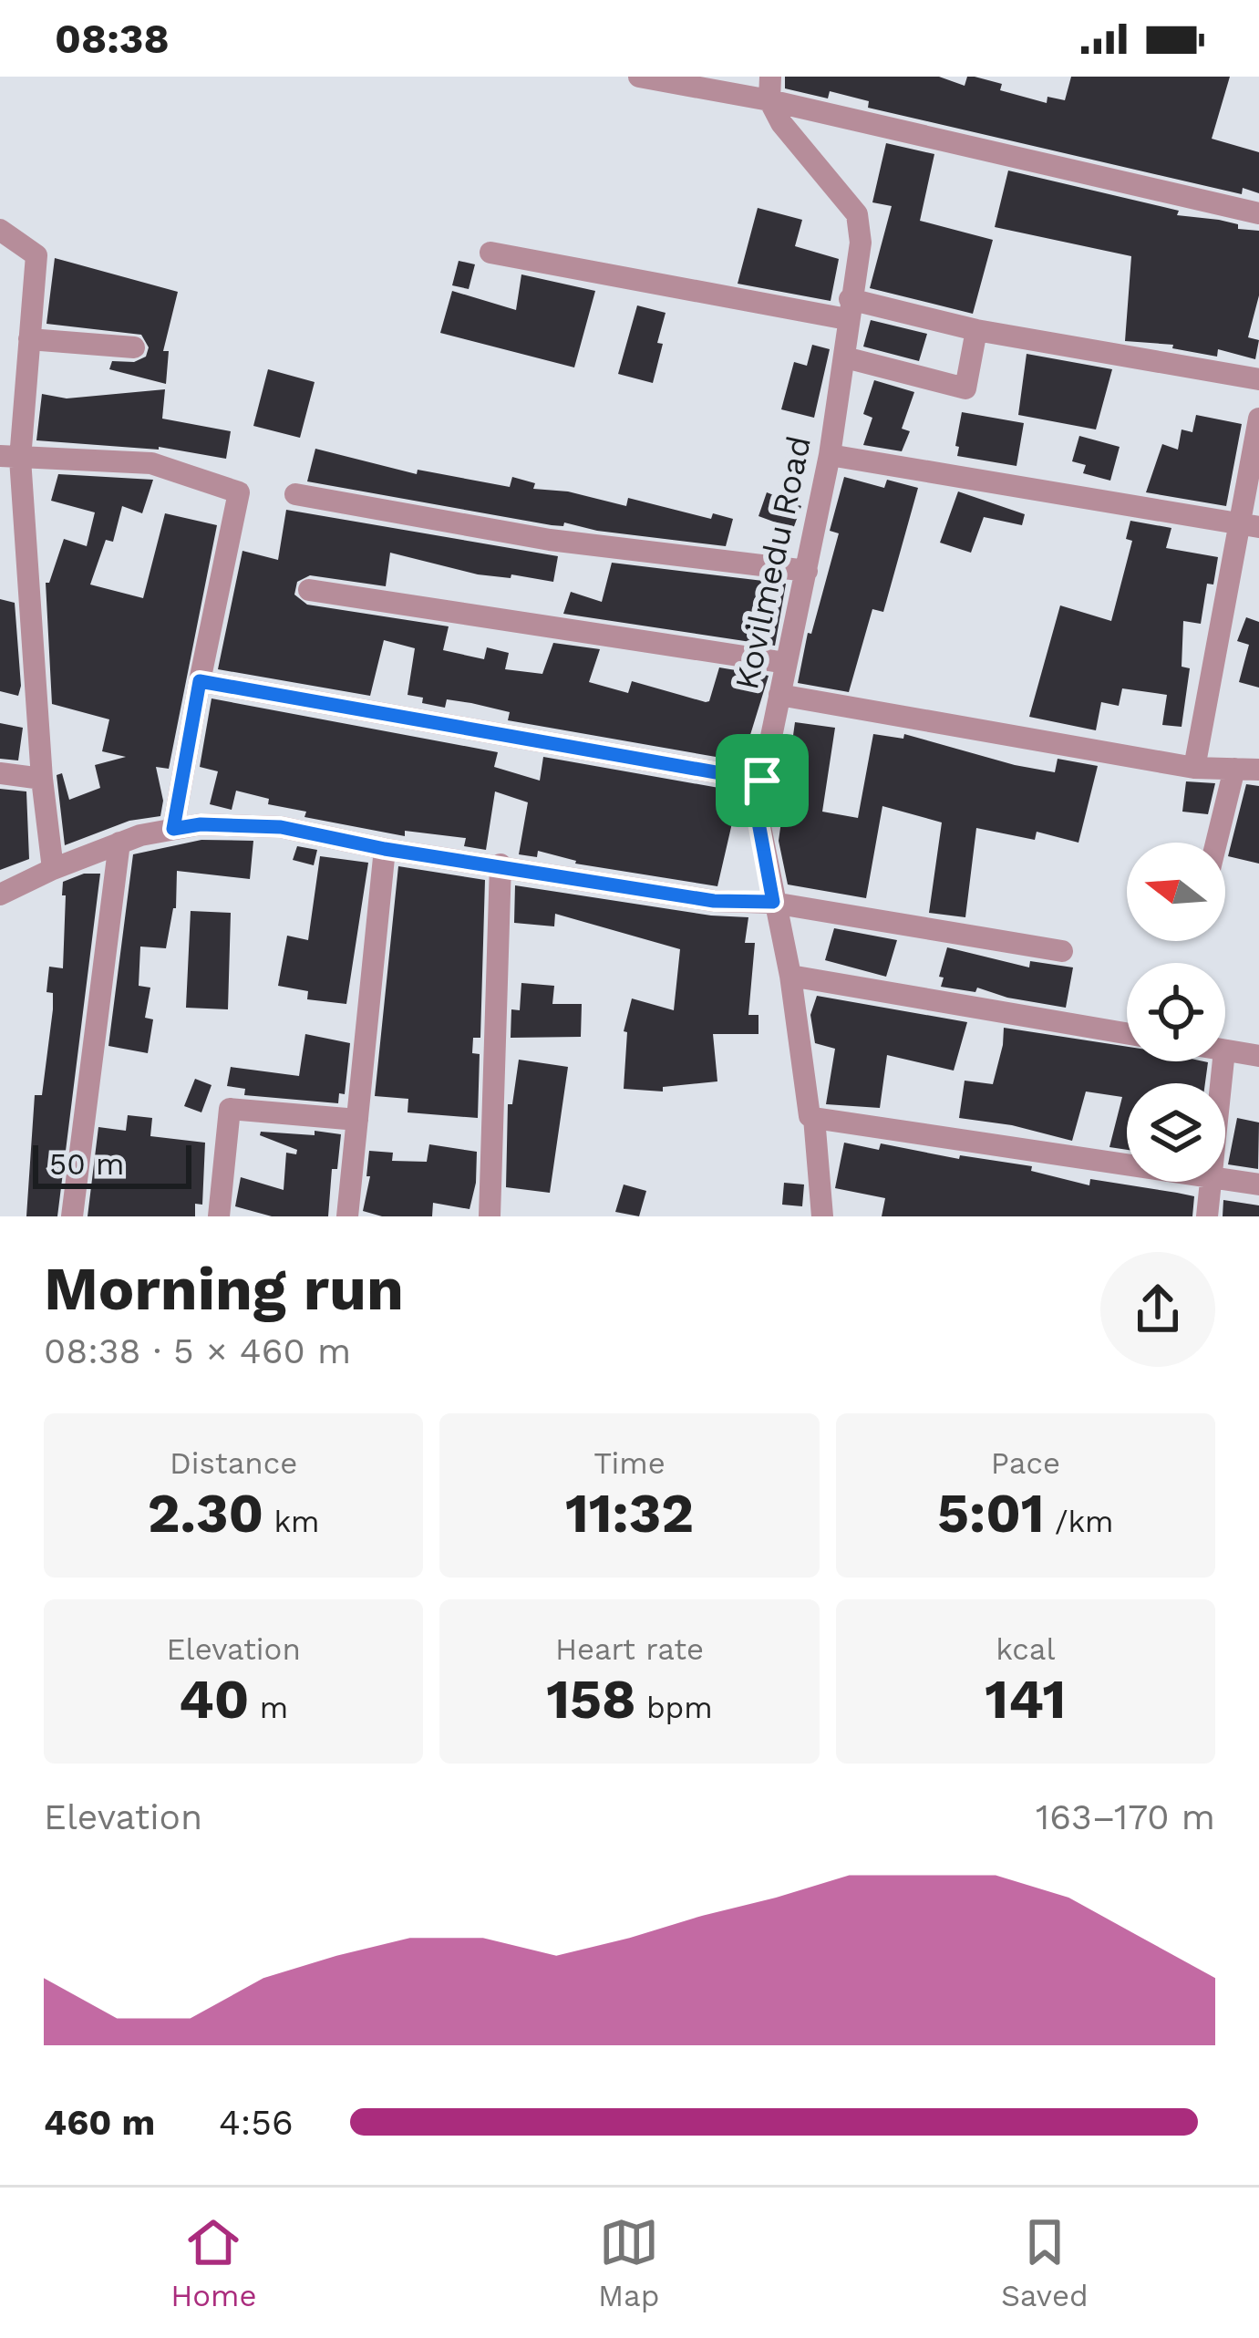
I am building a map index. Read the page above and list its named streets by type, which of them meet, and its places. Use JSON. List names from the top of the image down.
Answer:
{
  "streets": {
    "street": ["Kovilmedu Road"]
  },
  "scale_bar": "50 m",
  "north": "left",
  "page": {
    "status": "08:38",
    "scale": "50 m",
    "heading": ["Morning run", "08:38 · 5 × 460 m"],
    "stats": [
      ["Distance", "2.30 km"],
      ["Time", "11:32"],
      ["Pace", "5:01 /km"],
      ["Elevation", "40 m"],
      ["Heart rate", "158 bpm"],
      ["kcal", "141"]
    ],
    "chart": ["Elevation", "163–170 m"],
    "list": [
      {
        "name": "460 m",
        "note": "4:56"
      }
    ],
    "tabs": ["Home", "Map", "Saved"]
  }
}
